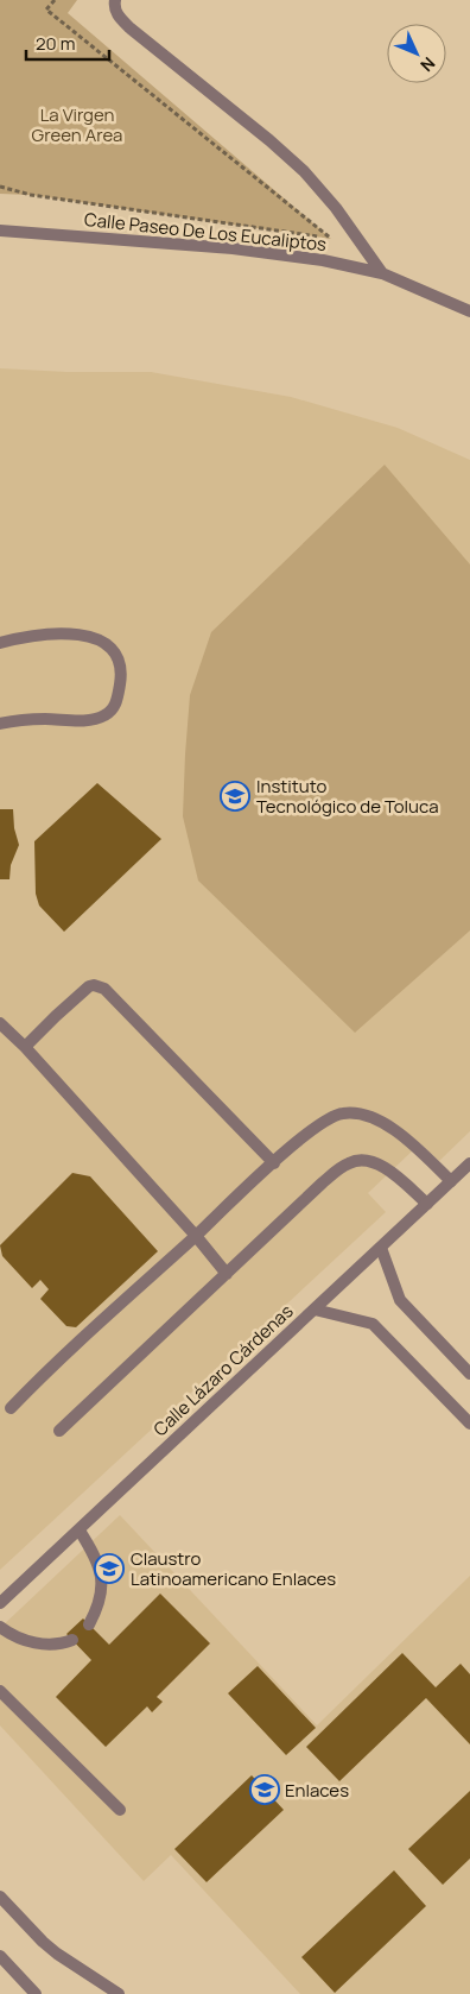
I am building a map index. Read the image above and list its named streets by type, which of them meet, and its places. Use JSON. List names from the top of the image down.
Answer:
{
  "streets": {
    "street": ["Calle Paseo De Los Eucaliptos", "Calle Lázaro Cárdenas"]
  },
  "parks": ["La Virgen Green Area"],
  "places": {
    "school or university": ["Instituto Tecnológico de Toluca", "Claustro Latinoamericano Enlaces", "Enlaces"]
  },
  "scale_bar": "20 m",
  "north": "bottom right"
}
